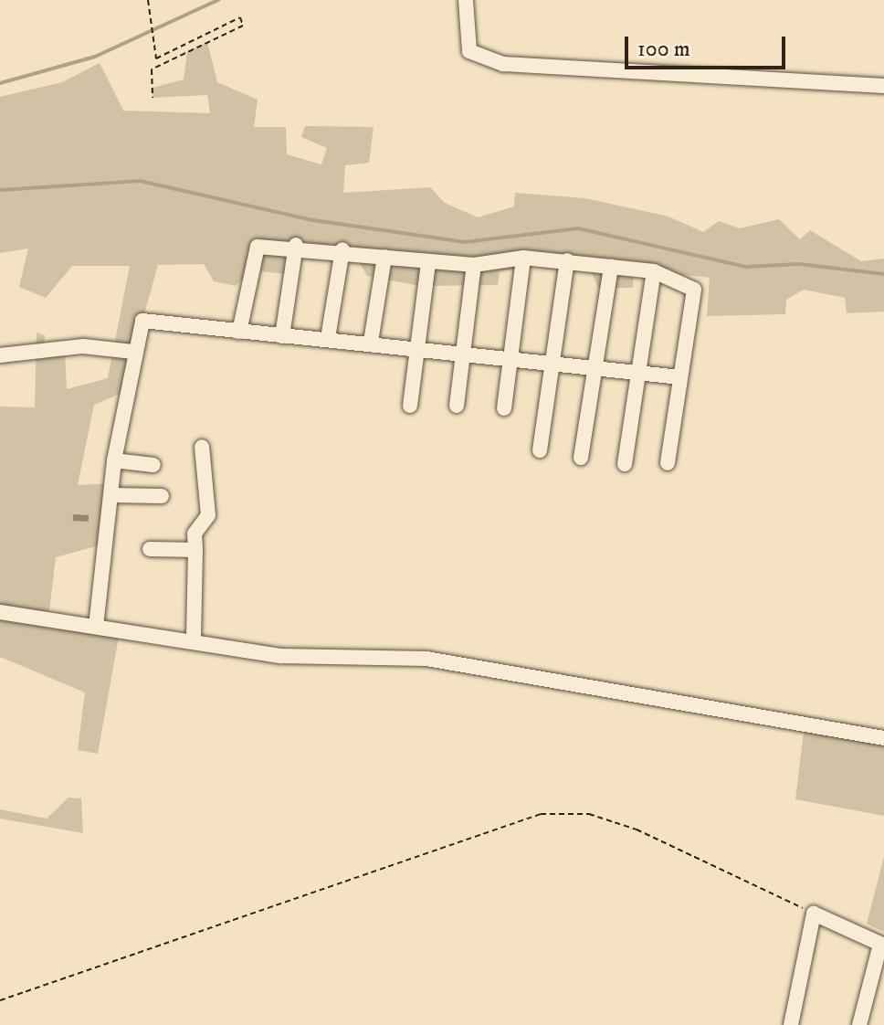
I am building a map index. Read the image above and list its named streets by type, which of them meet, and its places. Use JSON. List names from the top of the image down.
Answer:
{
  "scale_bar": "100 m"
}
